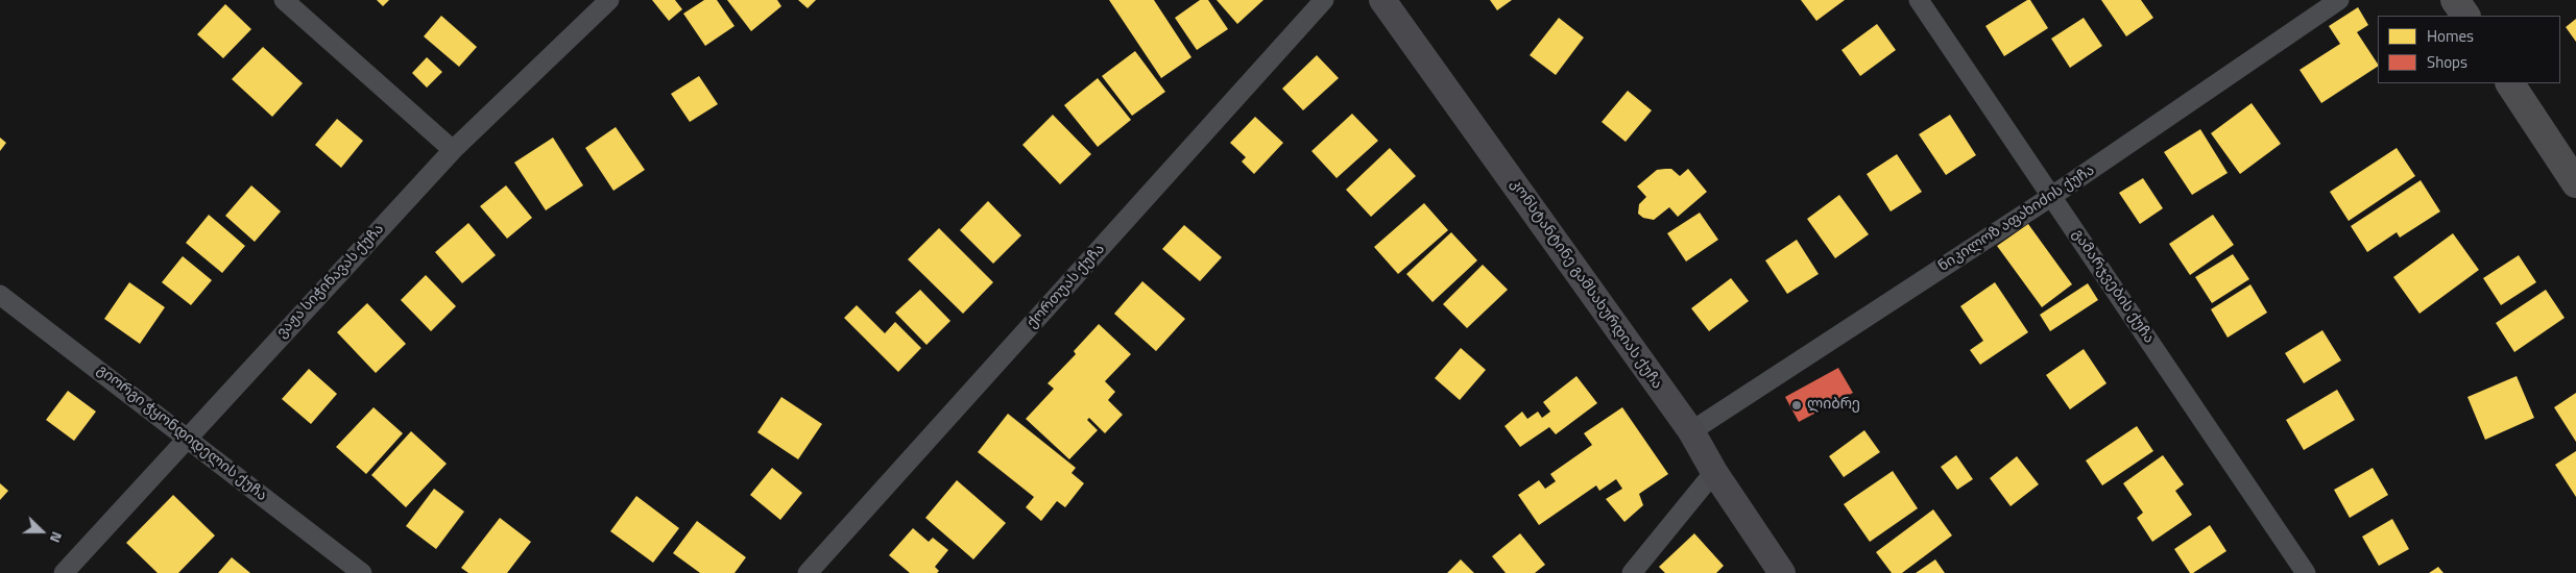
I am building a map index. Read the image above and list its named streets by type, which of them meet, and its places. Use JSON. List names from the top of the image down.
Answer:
{
  "streets": {
    "main road": ["კონსტანტინე გამსახურდიას ქუჩა"],
    "street": [
      "ნიკილოზ აფახიძის ქუჩა",
      "ვაჟა სიჭინავას ქუჩა",
      "ქორთუას ქუჩა",
      "გამარჯვების ქუჩა",
      "გიორგი ჭყონდიდელის ქუჩა"
    ]
  },
  "crossings": [
    ["ნიკილოზ აფახიძის ქუჩა", "კონსტანტინე გამსახურდიას ქუჩა"],
    ["ნიკილოზ აფახიძის ქუჩა", "გამარჯვების ქუჩა"],
    ["ვაჟა სიჭინავას ქუჩა", "გიორგი ჭყონდიდელის ქუჩა"]
  ],
  "places": ["ლიბრე"],
  "legend": ["Homes", "Shops"],
  "north": "right"
}
